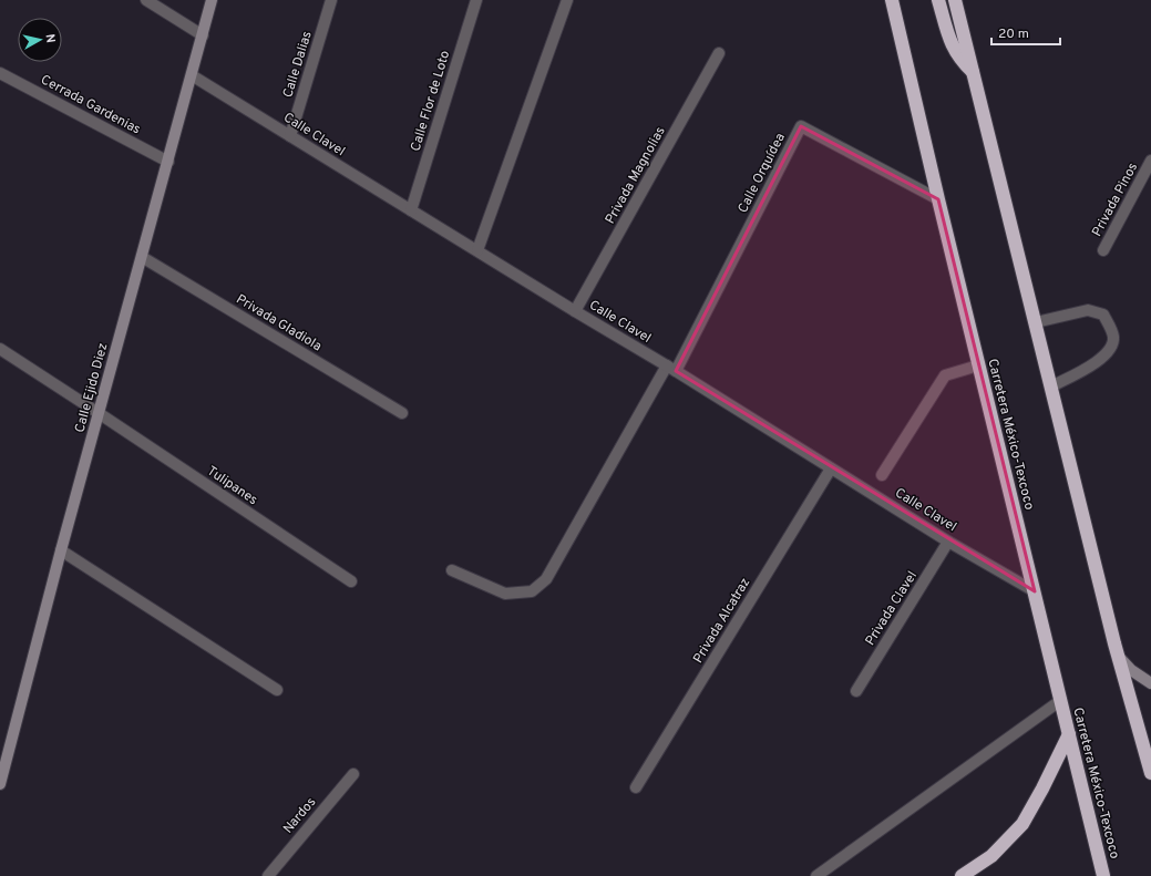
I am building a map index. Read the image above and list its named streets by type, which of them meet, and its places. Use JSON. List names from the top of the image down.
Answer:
{
  "streets": {
    "highway": ["Carretera México-Texcoco"],
    "main road": ["Calle Ejido Diez"],
    "street": [
      "Calle Dalias",
      "Calle Flor de Loto",
      "Cerrada Gardenias",
      "Calle Clavel",
      "Calle Orquídea",
      "Privada Magnolias",
      "Privada Pinos",
      "Privada Gladiola",
      "Tulipanes",
      "Privada Clavel",
      "Privada Alcatraz",
      "Nardos"
    ]
  },
  "crossings": [
    ["Calle Dalias", "Calle Clavel"],
    ["Calle Flor de Loto", "Calle Clavel"],
    ["Cerrada Gardenias", "Calle Ejido Diez"],
    ["Calle Clavel", "Calle Orquídea"],
    ["Calle Clavel", "Privada Magnolias"],
    ["Calle Clavel", "Calle Ejido Diez"],
    ["Calle Clavel", "Carretera México-Texcoco"],
    ["Calle Clavel", "Privada Clavel"],
    ["Calle Clavel", "Privada Alcatraz"],
    ["Calle Orquídea", "Carretera México-Texcoco"],
    ["Privada Gladiola", "Calle Ejido Diez"],
    ["Calle Ejido Diez", "Tulipanes"]
  ],
  "scale_bar": "20 m",
  "north": "right"
}
